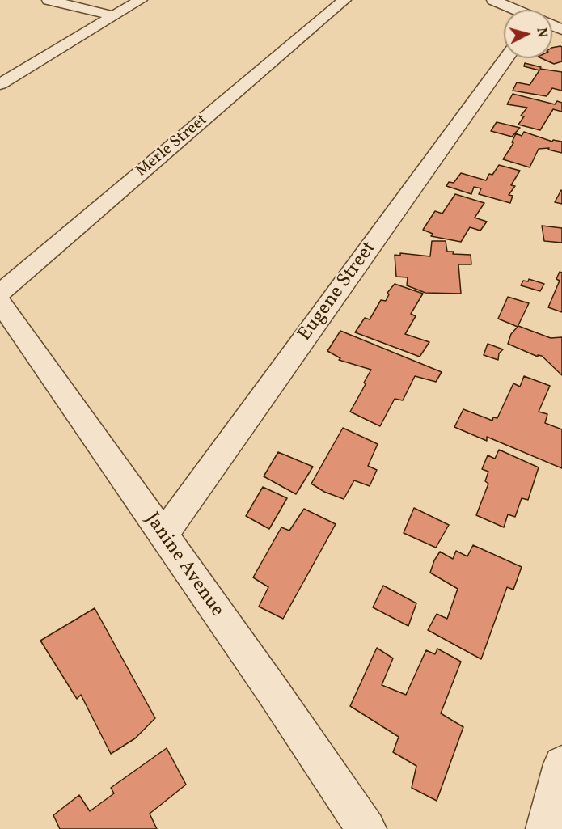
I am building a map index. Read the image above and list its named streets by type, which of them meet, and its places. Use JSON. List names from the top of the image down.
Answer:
{
  "streets": {
    "street": ["Merle Street", "Eugene Street", "Janine Avenue"]
  },
  "crossings": [
    ["Eugene Street", "Janine Avenue"]
  ],
  "north": "right"
}
